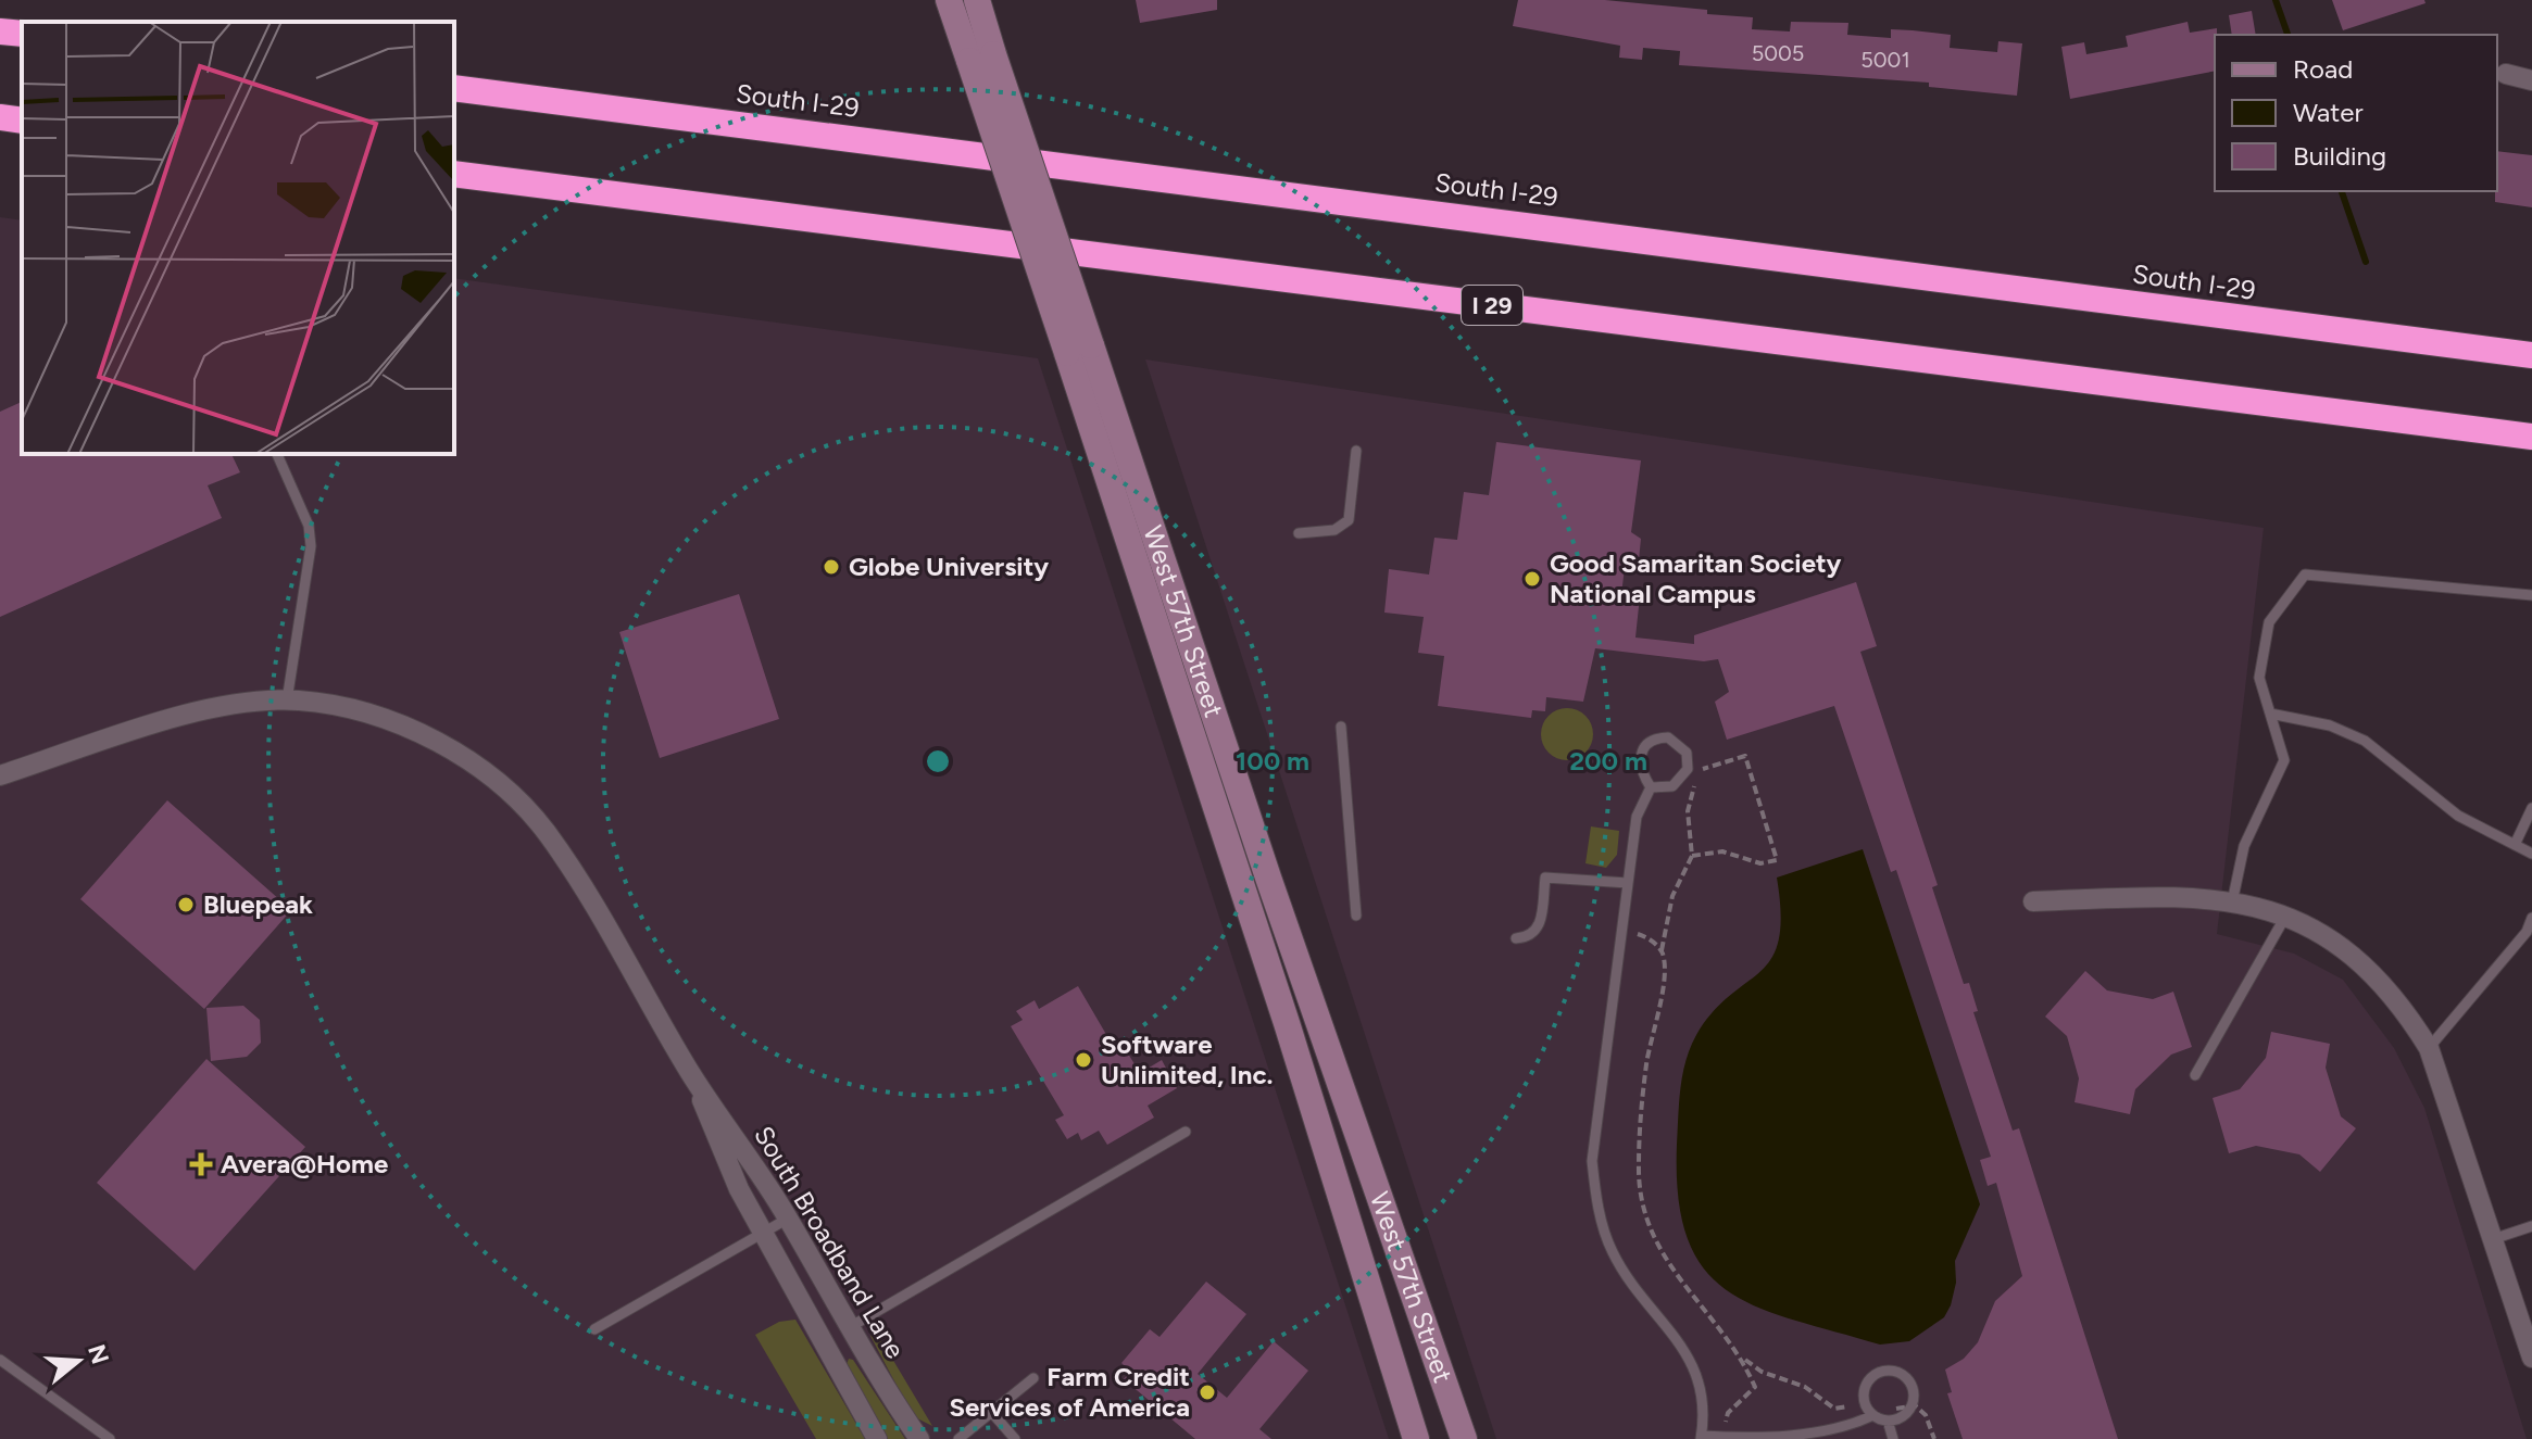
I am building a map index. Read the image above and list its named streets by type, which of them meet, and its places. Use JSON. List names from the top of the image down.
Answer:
{
  "streets": {
    "highway": ["South I-29", "I 29"],
    "main road": ["West 57th Street"],
    "street": ["South Broadband Lane"]
  },
  "places": {
    "other": [
      "Globe University",
      "Good Samaritan Society National Campus",
      "Bluepeak",
      "Software Unlimited, Inc.",
      "Farm Credit Services of America"
    ],
    "health": ["Avera@Home"]
  },
  "house_numbers": ["5005", "5001"],
  "legend": ["Road", "Water", "Building"],
  "north": "right",
  "rings": ["100 m", "200 m"]
}
